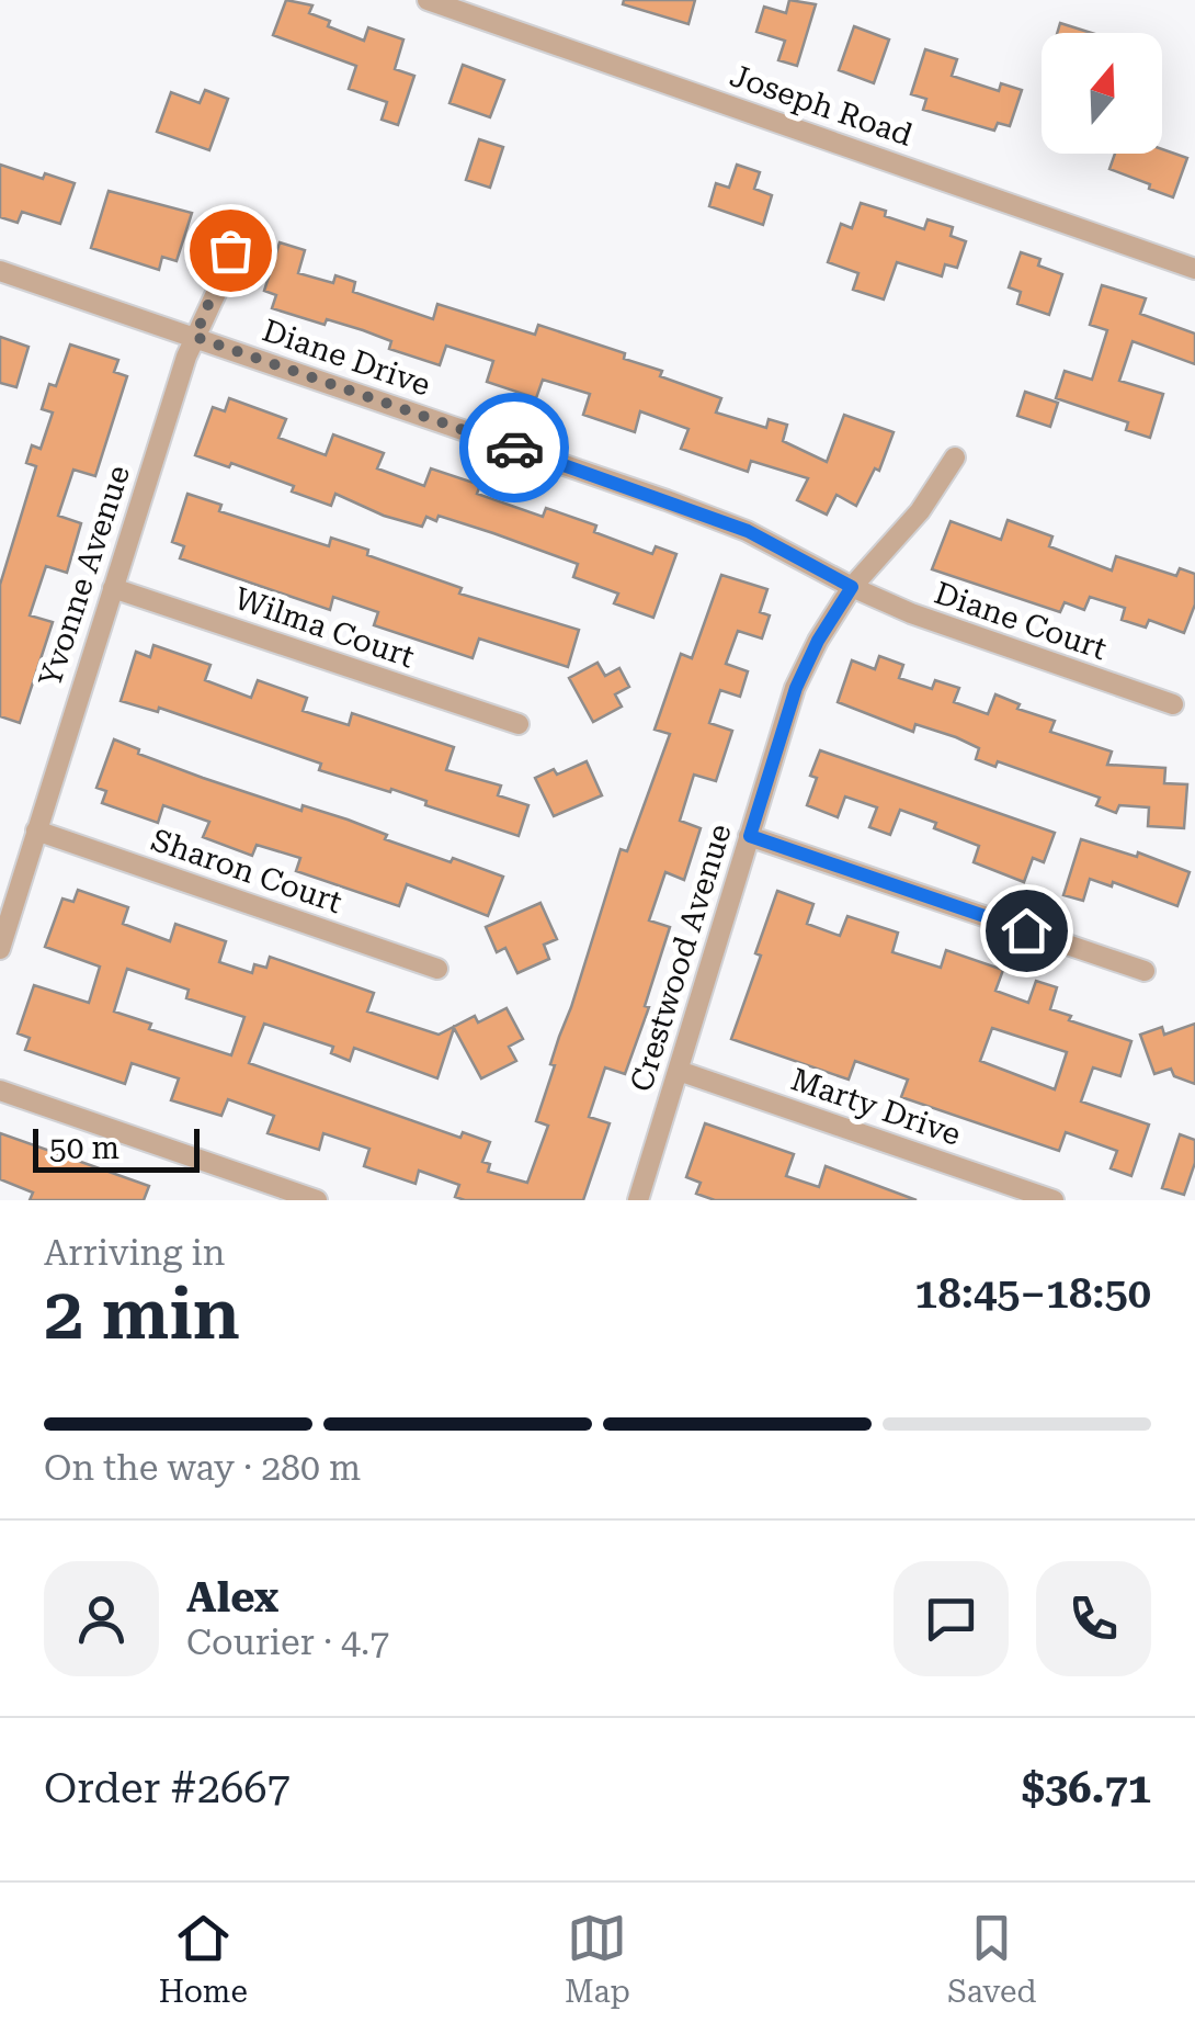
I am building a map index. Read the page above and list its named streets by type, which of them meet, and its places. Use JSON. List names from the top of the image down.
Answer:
{
  "streets": {
    "street": [
      "Joseph Road",
      "Diane Drive",
      "Yvonne Avenue",
      "Diane Court",
      "Wilma Court",
      "Sharon Court",
      "Crestwood Avenue",
      "Marty Drive"
    ]
  },
  "crossings": [
    ["Diane Drive", "Yvonne Avenue"],
    ["Diane Drive", "Diane Court"],
    ["Diane Drive", "Crestwood Avenue"],
    ["Yvonne Avenue", "Wilma Court"],
    ["Yvonne Avenue", "Sharon Court"],
    ["Diane Court", "Crestwood Avenue"],
    ["Crestwood Avenue", "Marty Drive"]
  ],
  "scale_bar": "50 m",
  "north": "top",
  "page": {
    "scale": "50 m",
    "heading": ["2 min", "Arriving in", "18:45–18:50"],
    "panel": [
      "Alex",
      "Courier · 4.7",
      "Order #2667",
      "$36.71"
    ],
    "bar": "On the way · 280 m",
    "tabs": ["Home", "Map", "Saved"]
  }
}
